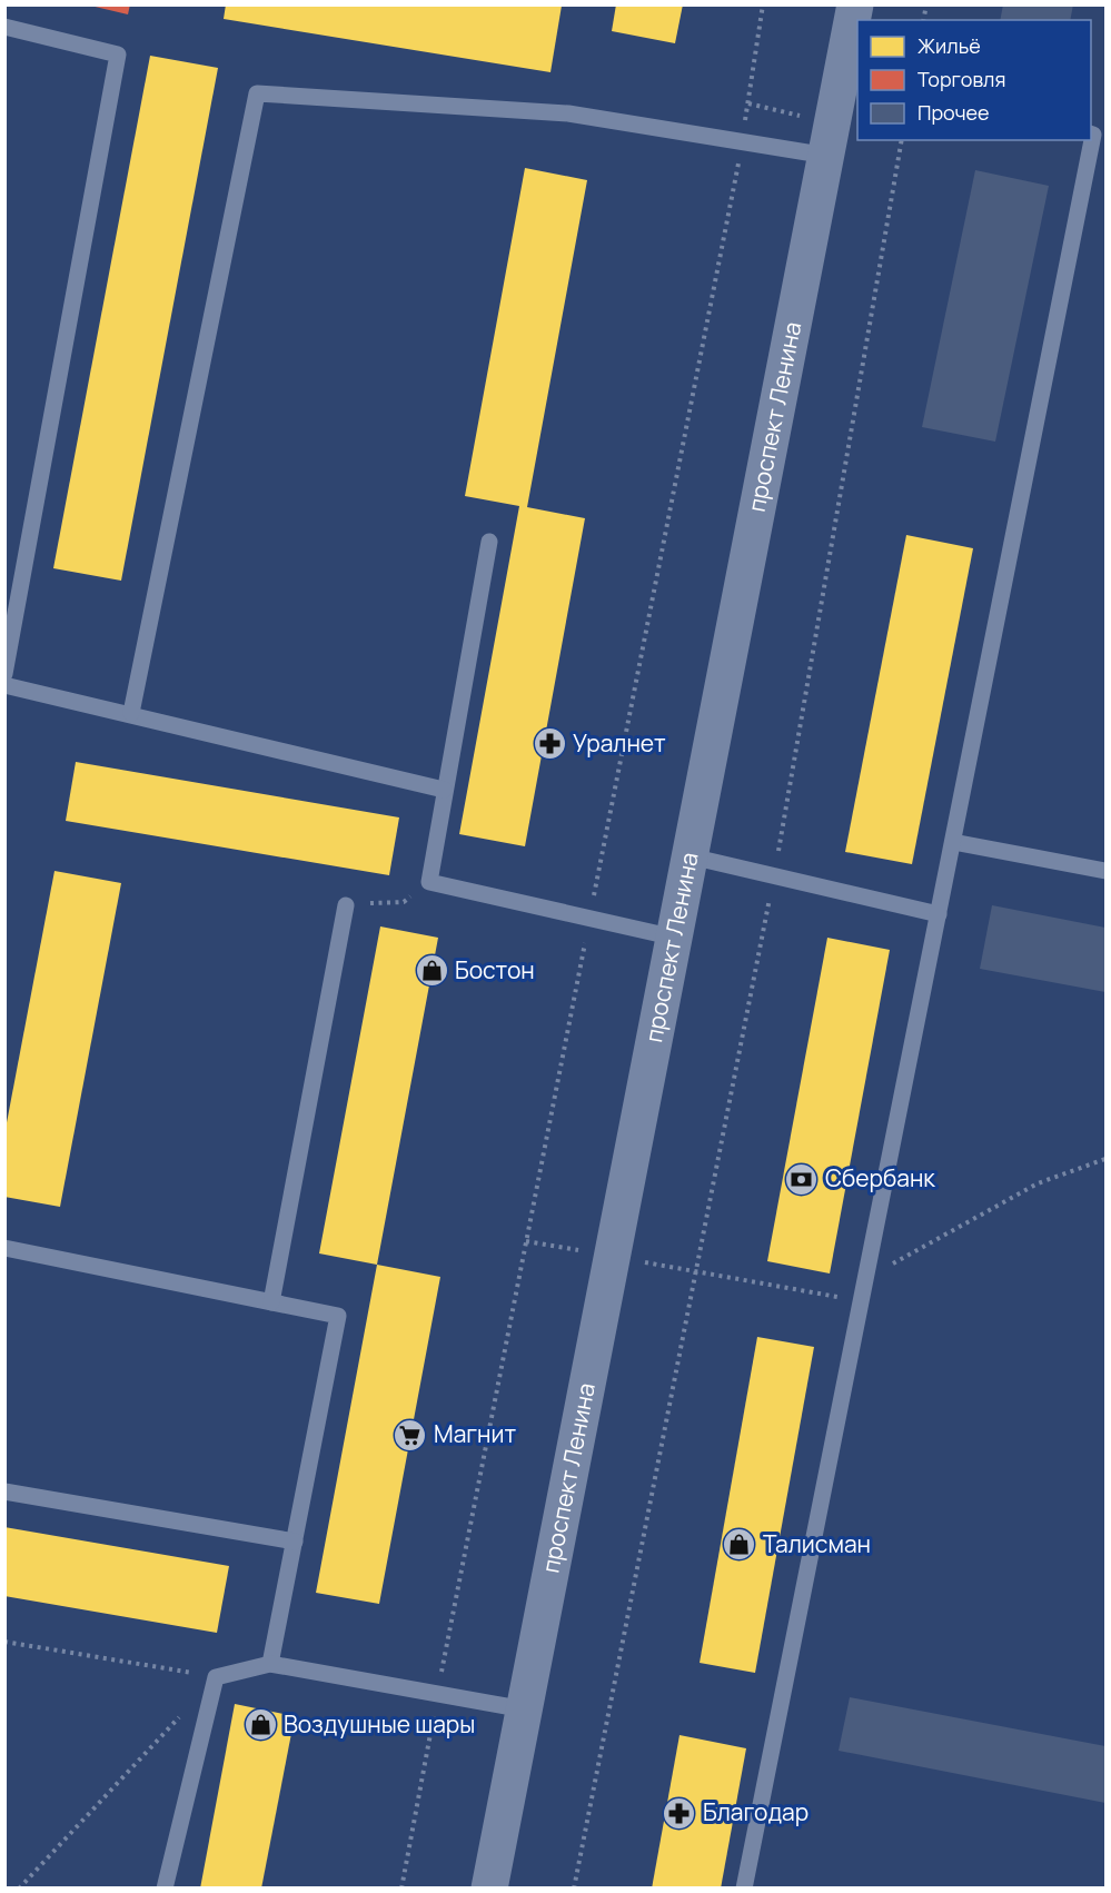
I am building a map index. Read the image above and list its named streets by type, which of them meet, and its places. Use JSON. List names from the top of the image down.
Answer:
{
  "streets": {
    "street": ["проспект Ленина"]
  },
  "places": {
    "pharmacy": ["Уралнет", "Благодар"],
    "shop": ["Бостон", "Талисман", "Воздушные шары"],
    "bank": ["Сбербанк"],
    "supermarket": ["Магнит"]
  },
  "legend": ["Жильё", "Торговля", "Прочее"]
}
